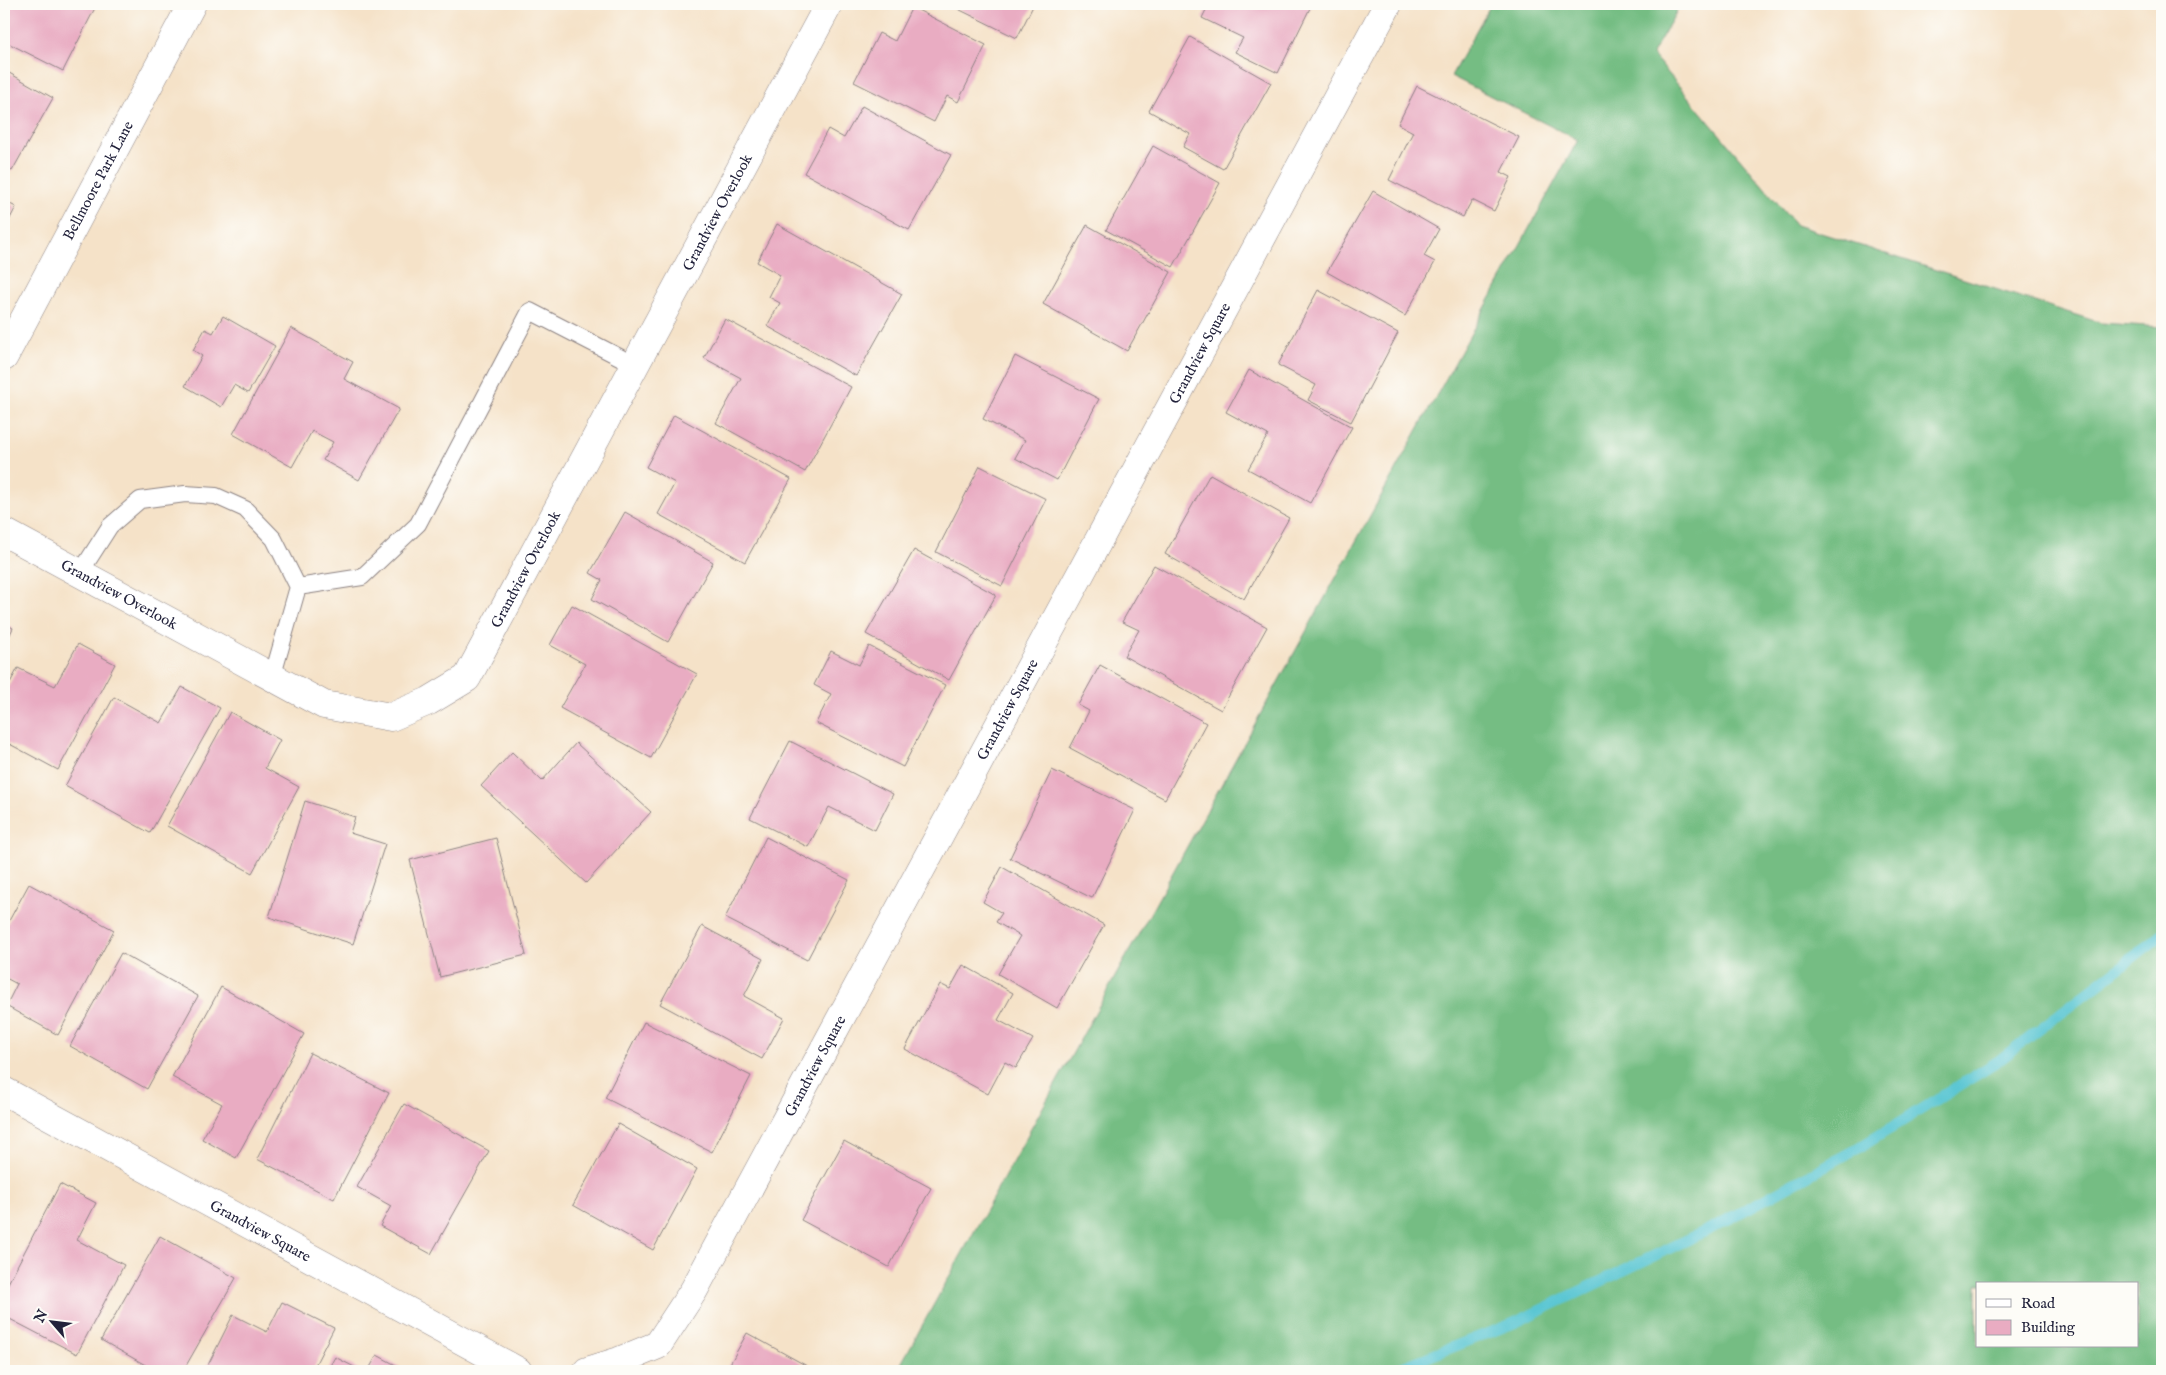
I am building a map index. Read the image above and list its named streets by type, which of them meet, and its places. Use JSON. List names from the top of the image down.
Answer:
{
  "streets": {
    "street": ["Bellmoore Park Lane", "Grandview Overlook", "Grandview Square"]
  },
  "legend": ["Road", "Building"],
  "north": "top left"
}
